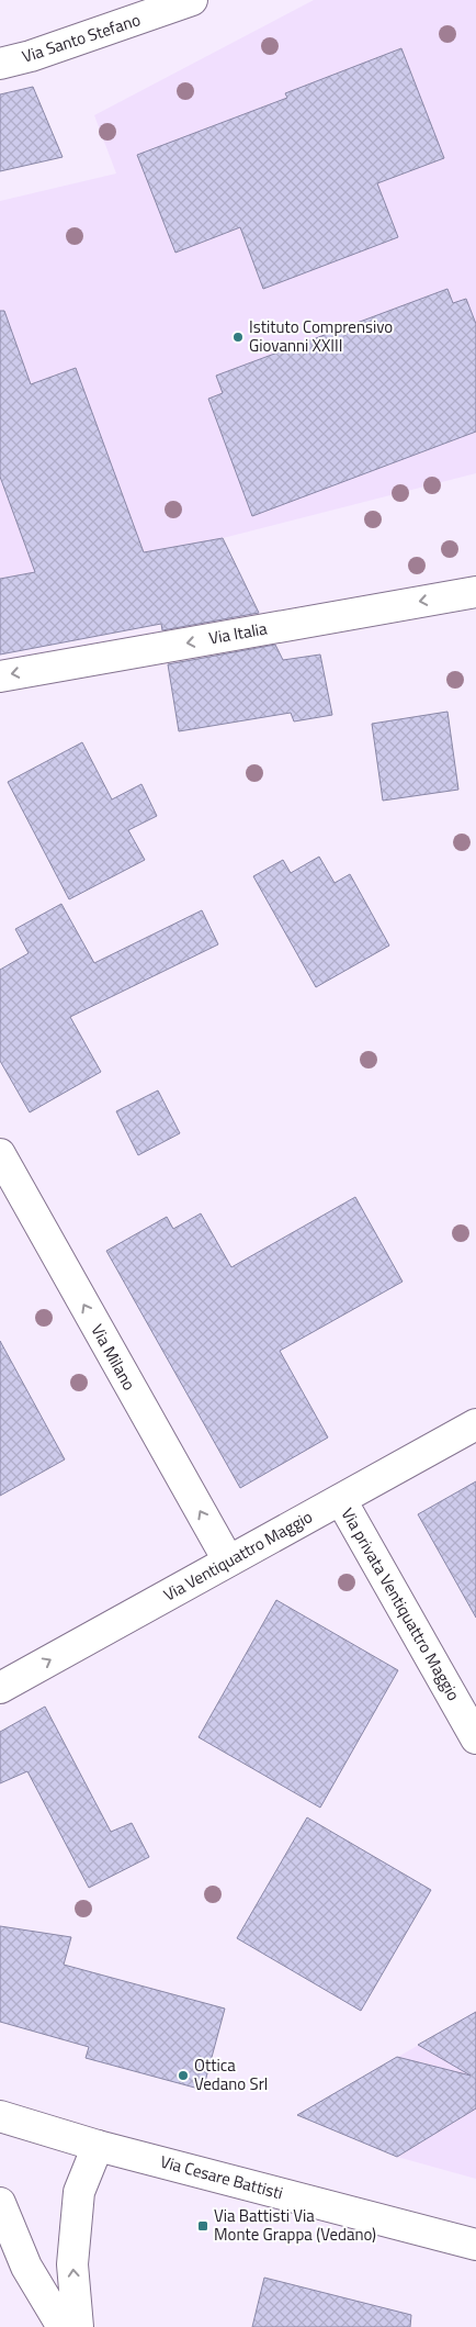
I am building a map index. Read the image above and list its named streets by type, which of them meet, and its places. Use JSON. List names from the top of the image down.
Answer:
{
  "streets": {
    "street": [
      "Via Santo Stefano",
      "Via Italia",
      "Via Milano",
      "Via Ventiquattro Maggio",
      "Via privata Ventiquattro Maggio",
      "Via Cesare Battisti"
    ]
  },
  "crossings": [
    ["Via Milano", "Via Ventiquattro Maggio"],
    ["Via Ventiquattro Maggio", "Via privata Ventiquattro Maggio"]
  ],
  "one_way": ["Via Italia", "Via Milano", "Via Ventiquattro Maggio"],
  "places": {
    "other": ["Istituto Comprensivo Giovanni XXIII", "Ottica Vedano Srl"],
    "transit": ["Via Battisti Via Monte Grappa (Vedano)"]
  }
}
